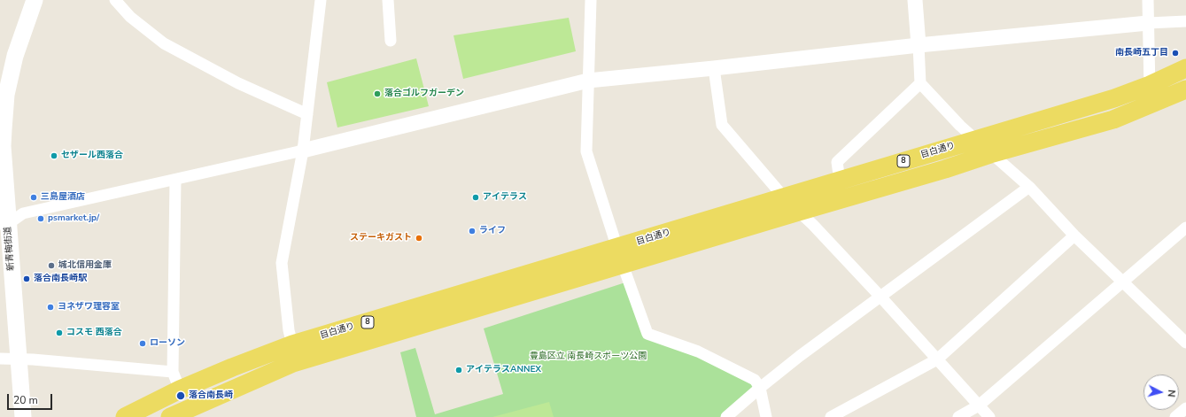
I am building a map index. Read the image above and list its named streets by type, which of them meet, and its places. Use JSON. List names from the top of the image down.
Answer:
{
  "streets": {
    "main road": ["目白通り", "8", "新青梅街道"]
  },
  "parks": ["豊島区立 南長崎スポーツ公園"],
  "places": [
    "南長崎五丁目",
    "落合ゴルフガーデン",
    "セザール西落合",
    "三島屋酒店",
    "アイテラス",
    "psmarket.jp/",
    "ライフ",
    "ステーキガスト",
    "城北信用金庫",
    "落合南長崎駅",
    "ヨネザワ理容室",
    "コスモ 西落合",
    "ローソン",
    "アイテラスANNEX",
    "落合南長崎"
  ],
  "scale_bar": "20 m",
  "north": "right"
}
